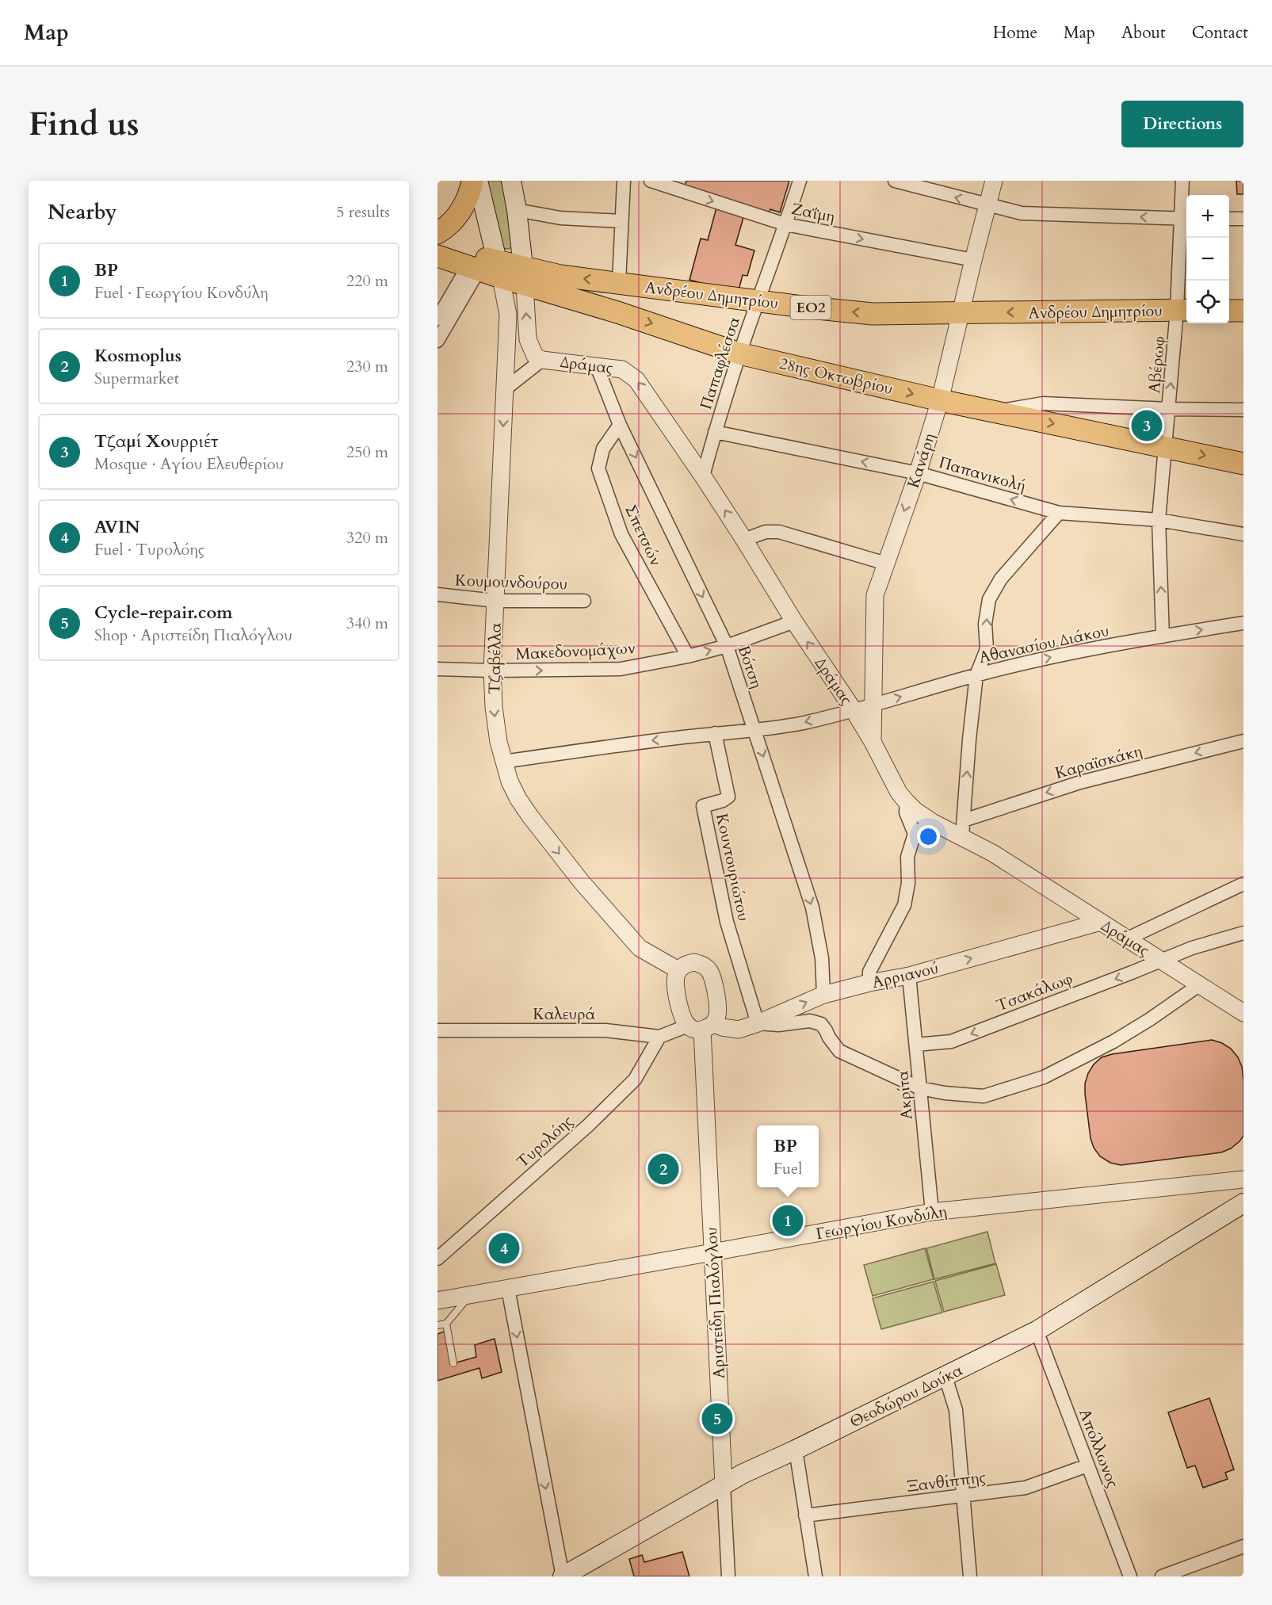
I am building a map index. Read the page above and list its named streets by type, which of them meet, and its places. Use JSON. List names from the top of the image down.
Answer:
{
  "streets": {
    "main road": [
      "Ανδρέου Δημητρίου",
      "ΕΟ2",
      "28ης Οκτωβρίου",
      "Θεοδώρου Δούκα"
    ],
    "street": [
      "Ζαΐμη",
      "Παπαφλέσσα",
      "Δράμας",
      "Αβέρωφ",
      "Κανάρη",
      "Παπανικολή",
      "Σπετσών",
      "Κουμουνδούρου",
      "Αθανασίου Διάκου",
      "Μακεδονομάχων",
      "Τζαβέλλα",
      "Βότση",
      "Καραϊσκάκη",
      "Κουντουριώτου",
      "Αρριανού",
      "Τσακάλωφ",
      "Καλευρά",
      "Ακρίτα",
      "Τυρολόης",
      "Γεωργίου Κονδύλη",
      "Αριστείδη Πιαλόγλου",
      "Απόλλωνος",
      "Ξανθίππης"
    ]
  },
  "crossings": [
    ["Ζαΐμη", "Παπαφλέσσα"],
    ["Ζαΐμη", "Κανάρη"],
    ["Ανδρέου Δημητρίου", "ΕΟ2"],
    ["Ανδρέου Δημητρίου", "Παπαφλέσσα"],
    ["Ανδρέου Δημητρίου", "Δράμας"],
    ["Ανδρέου Δημητρίου", "Αβέρωφ"],
    ["Ανδρέου Δημητρίου", "28ης Οκτωβρίου"],
    ["Ανδρέου Δημητρίου", "Κανάρη"],
    ["Ανδρέου Δημητρίου", "Τζαβέλλα"],
    ["ΕΟ2", "Τζαβέλλα"],
    ["Παπαφλέσσα", "Δράμας"],
    ["Παπαφλέσσα", "28ης Οκτωβρίου"],
    ["Παπαφλέσσα", "Παπανικολή"],
    ["Δράμας", "28ης Οκτωβρίου"],
    ["Δράμας", "Κανάρη"],
    ["Δράμας", "Αθανασίου Διάκου"],
    ["Δράμας", "Μακεδονομάχων"],
    ["Δράμας", "Βότση"],
    ["Δράμας", "Καραϊσκάκη"],
    ["Δράμας", "Αρριανού"],
    ["Δράμας", "Τσακάλωφ"],
    ["Αβέρωφ", "28ης Οκτωβρίου"],
    ["Αβέρωφ", "Παπανικολή"],
    ["Αβέρωφ", "Αθανασίου Διάκου"],
    ["28ης Οκτωβρίου", "Κανάρη"],
    ["Κανάρη", "Παπανικολή"],
    ["Κανάρη", "Αθανασίου Διάκου"],
    ["Σπετσών", "Μακεδονομάχων"],
    ["Σπετσών", "Βότση"],
    ["Κουμουνδούρου", "Τζαβέλλα"],
    ["Μακεδονομάχων", "Τζαβέλλα"],
    ["Μακεδονομάχων", "Βότση"],
    ["Τζαβέλλα", "Αρριανού"],
    ["Τζαβέλλα", "Καλευρά"],
    ["Τζαβέλλα", "Αριστείδη Πιαλόγλου"],
    ["Βότση", "Αρριανού"],
    ["Κουντουριώτου", "Αρριανού"],
    ["Αρριανού", "Καλευρά"],
    ["Αρριανού", "Ακρίτα"],
    ["Αρριανού", "Αριστείδη Πιαλόγλου"],
    ["Τσακάλωφ", "Ακρίτα"],
    ["Καλευρά", "Τυρολόης"],
    ["Καλευρά", "Αριστείδη Πιαλόγλου"],
    ["Ακρίτα", "Γεωργίου Κονδύλη"],
    ["Γεωργίου Κονδύλη", "Αριστείδη Πιαλόγλου"],
    ["Αριστείδη Πιαλόγλου", "Θεοδώρου Δούκα"],
    ["Θεοδώρου Δούκα", "Απόλλωνος"],
    ["Απόλλωνος", "Ξανθίππης"]
  ],
  "one_way": [
    "Ζαΐμη",
    "Ανδρέου Δημητρίου",
    "Δράμας",
    "Αβέρωφ",
    "28ης Οκτωβρίου",
    "Αθανασίου Διάκου",
    "Τζαβέλλα",
    "Βότση",
    "Καραϊσκάκη"
  ],
  "page": {
    "header": "Map",
    "nav": [
      "Home",
      "Map",
      "About",
      "Contact"
    ],
    "buttons": "Directions",
    "title": "Find us",
    "heading": ["Nearby", "5 results"],
    "map_buttons": ["+", "−"],
    "list": [
      {
        "mark": "1",
        "name": "BP",
        "note": "Fuel · Γεωργίου Κονδύλη",
        "value": "220 m"
      },
      {
        "mark": "2",
        "name": "Kosmoplus",
        "note": "Supermarket",
        "value": "230 m"
      },
      {
        "mark": "3",
        "name": "Τζαμί Χουρριέτ",
        "note": "Mosque · Αγίου Ελευθερίου",
        "value": "250 m"
      },
      {
        "mark": "4",
        "name": "AVIN",
        "note": "Fuel · Τυρολόης",
        "value": "320 m"
      },
      {
        "mark": "5",
        "name": "Cycle-repair.com",
        "note": "Shop · Αριστείδη Πιαλόγλου",
        "value": "340 m"
      }
    ],
    "pins": [
      "3",
      "2",
      "1",
      "4",
      "5"
    ],
    "popup": ["BP", "Fuel"]
  }
}
